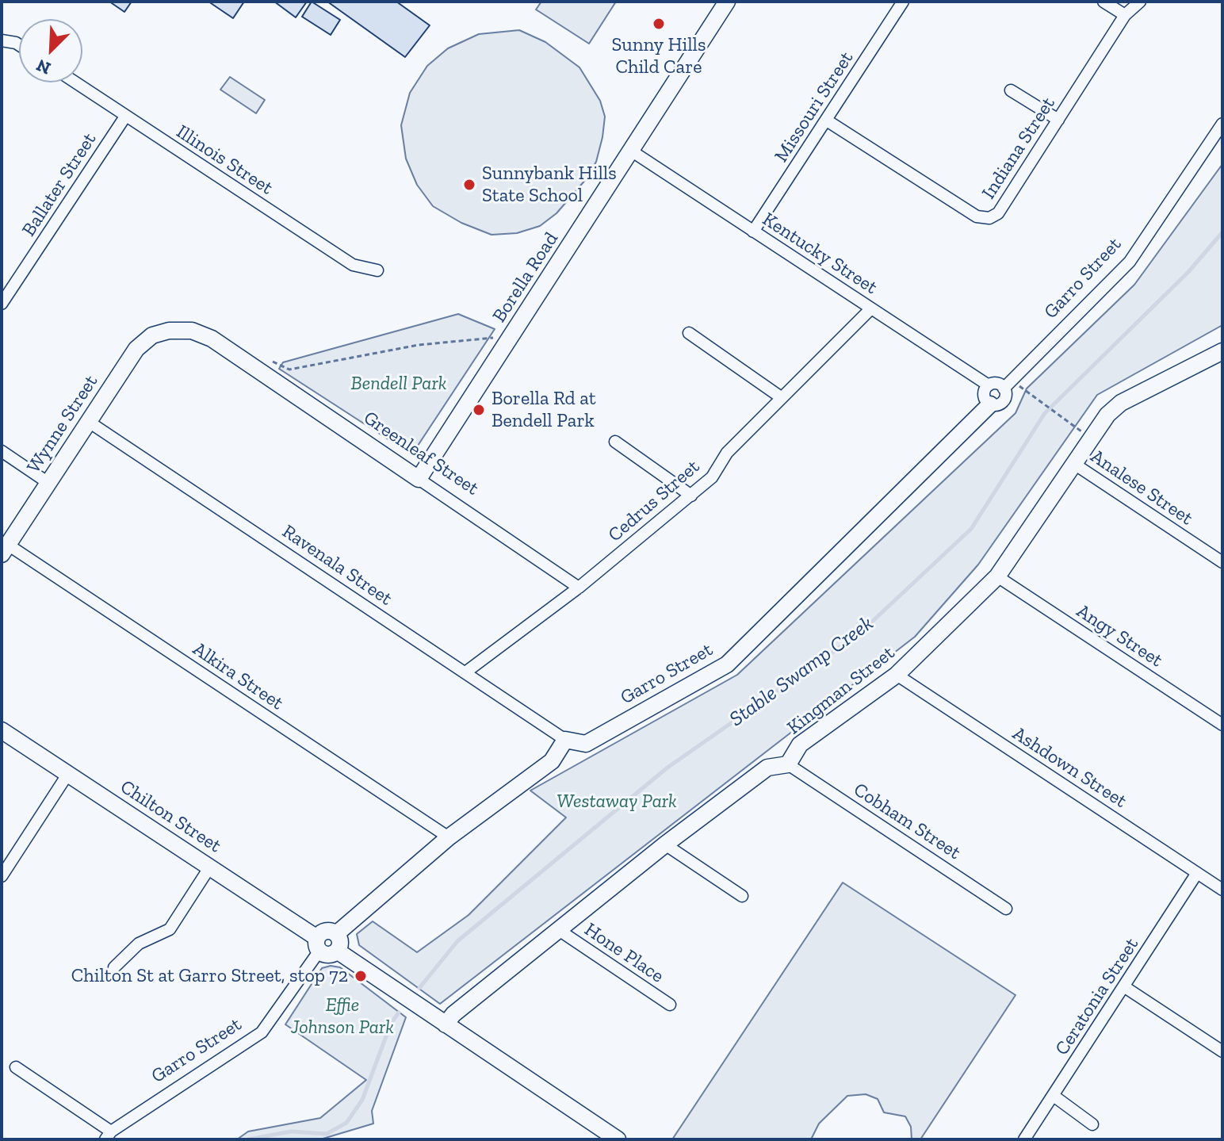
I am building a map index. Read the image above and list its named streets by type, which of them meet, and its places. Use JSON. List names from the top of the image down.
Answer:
{
  "streets": {
    "street": [
      "Missouri Street",
      "Indiana Street",
      "Illinois Street",
      "Ballater Street",
      "Kentucky Street",
      "Borella Road",
      "Garro Street",
      "Wynne Street",
      "Greenleaf Street",
      "Analese Street",
      "Cedrus Street",
      "Ravenala Street",
      "Angy Street",
      "Alkira Street",
      "Kingman Street",
      "Ashdown Street",
      "Chilton Street",
      "Cobham Street",
      "Hone Place",
      "Ceratonia Street"
    ]
  },
  "crossings": [
    ["Missouri Street", "Indiana Street"],
    ["Missouri Street", "Kentucky Street"],
    ["Illinois Street", "Ballater Street"],
    ["Kentucky Street", "Borella Road"],
    ["Kentucky Street", "Garro Street"],
    ["Kentucky Street", "Cedrus Street"],
    ["Borella Road", "Greenleaf Street"],
    ["Garro Street", "Ravenala Street"],
    ["Garro Street", "Chilton Street"],
    ["Wynne Street", "Greenleaf Street"],
    ["Wynne Street", "Ravenala Street"],
    ["Wynne Street", "Alkira Street"],
    ["Greenleaf Street", "Cedrus Street"],
    ["Analese Street", "Kingman Street"],
    ["Cedrus Street", "Ravenala Street"],
    ["Angy Street", "Kingman Street"],
    ["Kingman Street", "Ashdown Street"],
    ["Kingman Street", "Cobham Street"],
    ["Kingman Street", "Hone Place"],
    ["Ashdown Street", "Ceratonia Street"]
  ],
  "water": ["Stable Swamp Creek"],
  "parks": ["Bendell Park", "Westaway Park", "Effie Johnson Park"],
  "places": [
    "Sunny Hills Child Care",
    "Sunnybank Hills State School",
    "Borella Rd at Bendell Park",
    "Chilton St at Garro Street, stop 72"
  ],
  "north": "bottom left"
}
